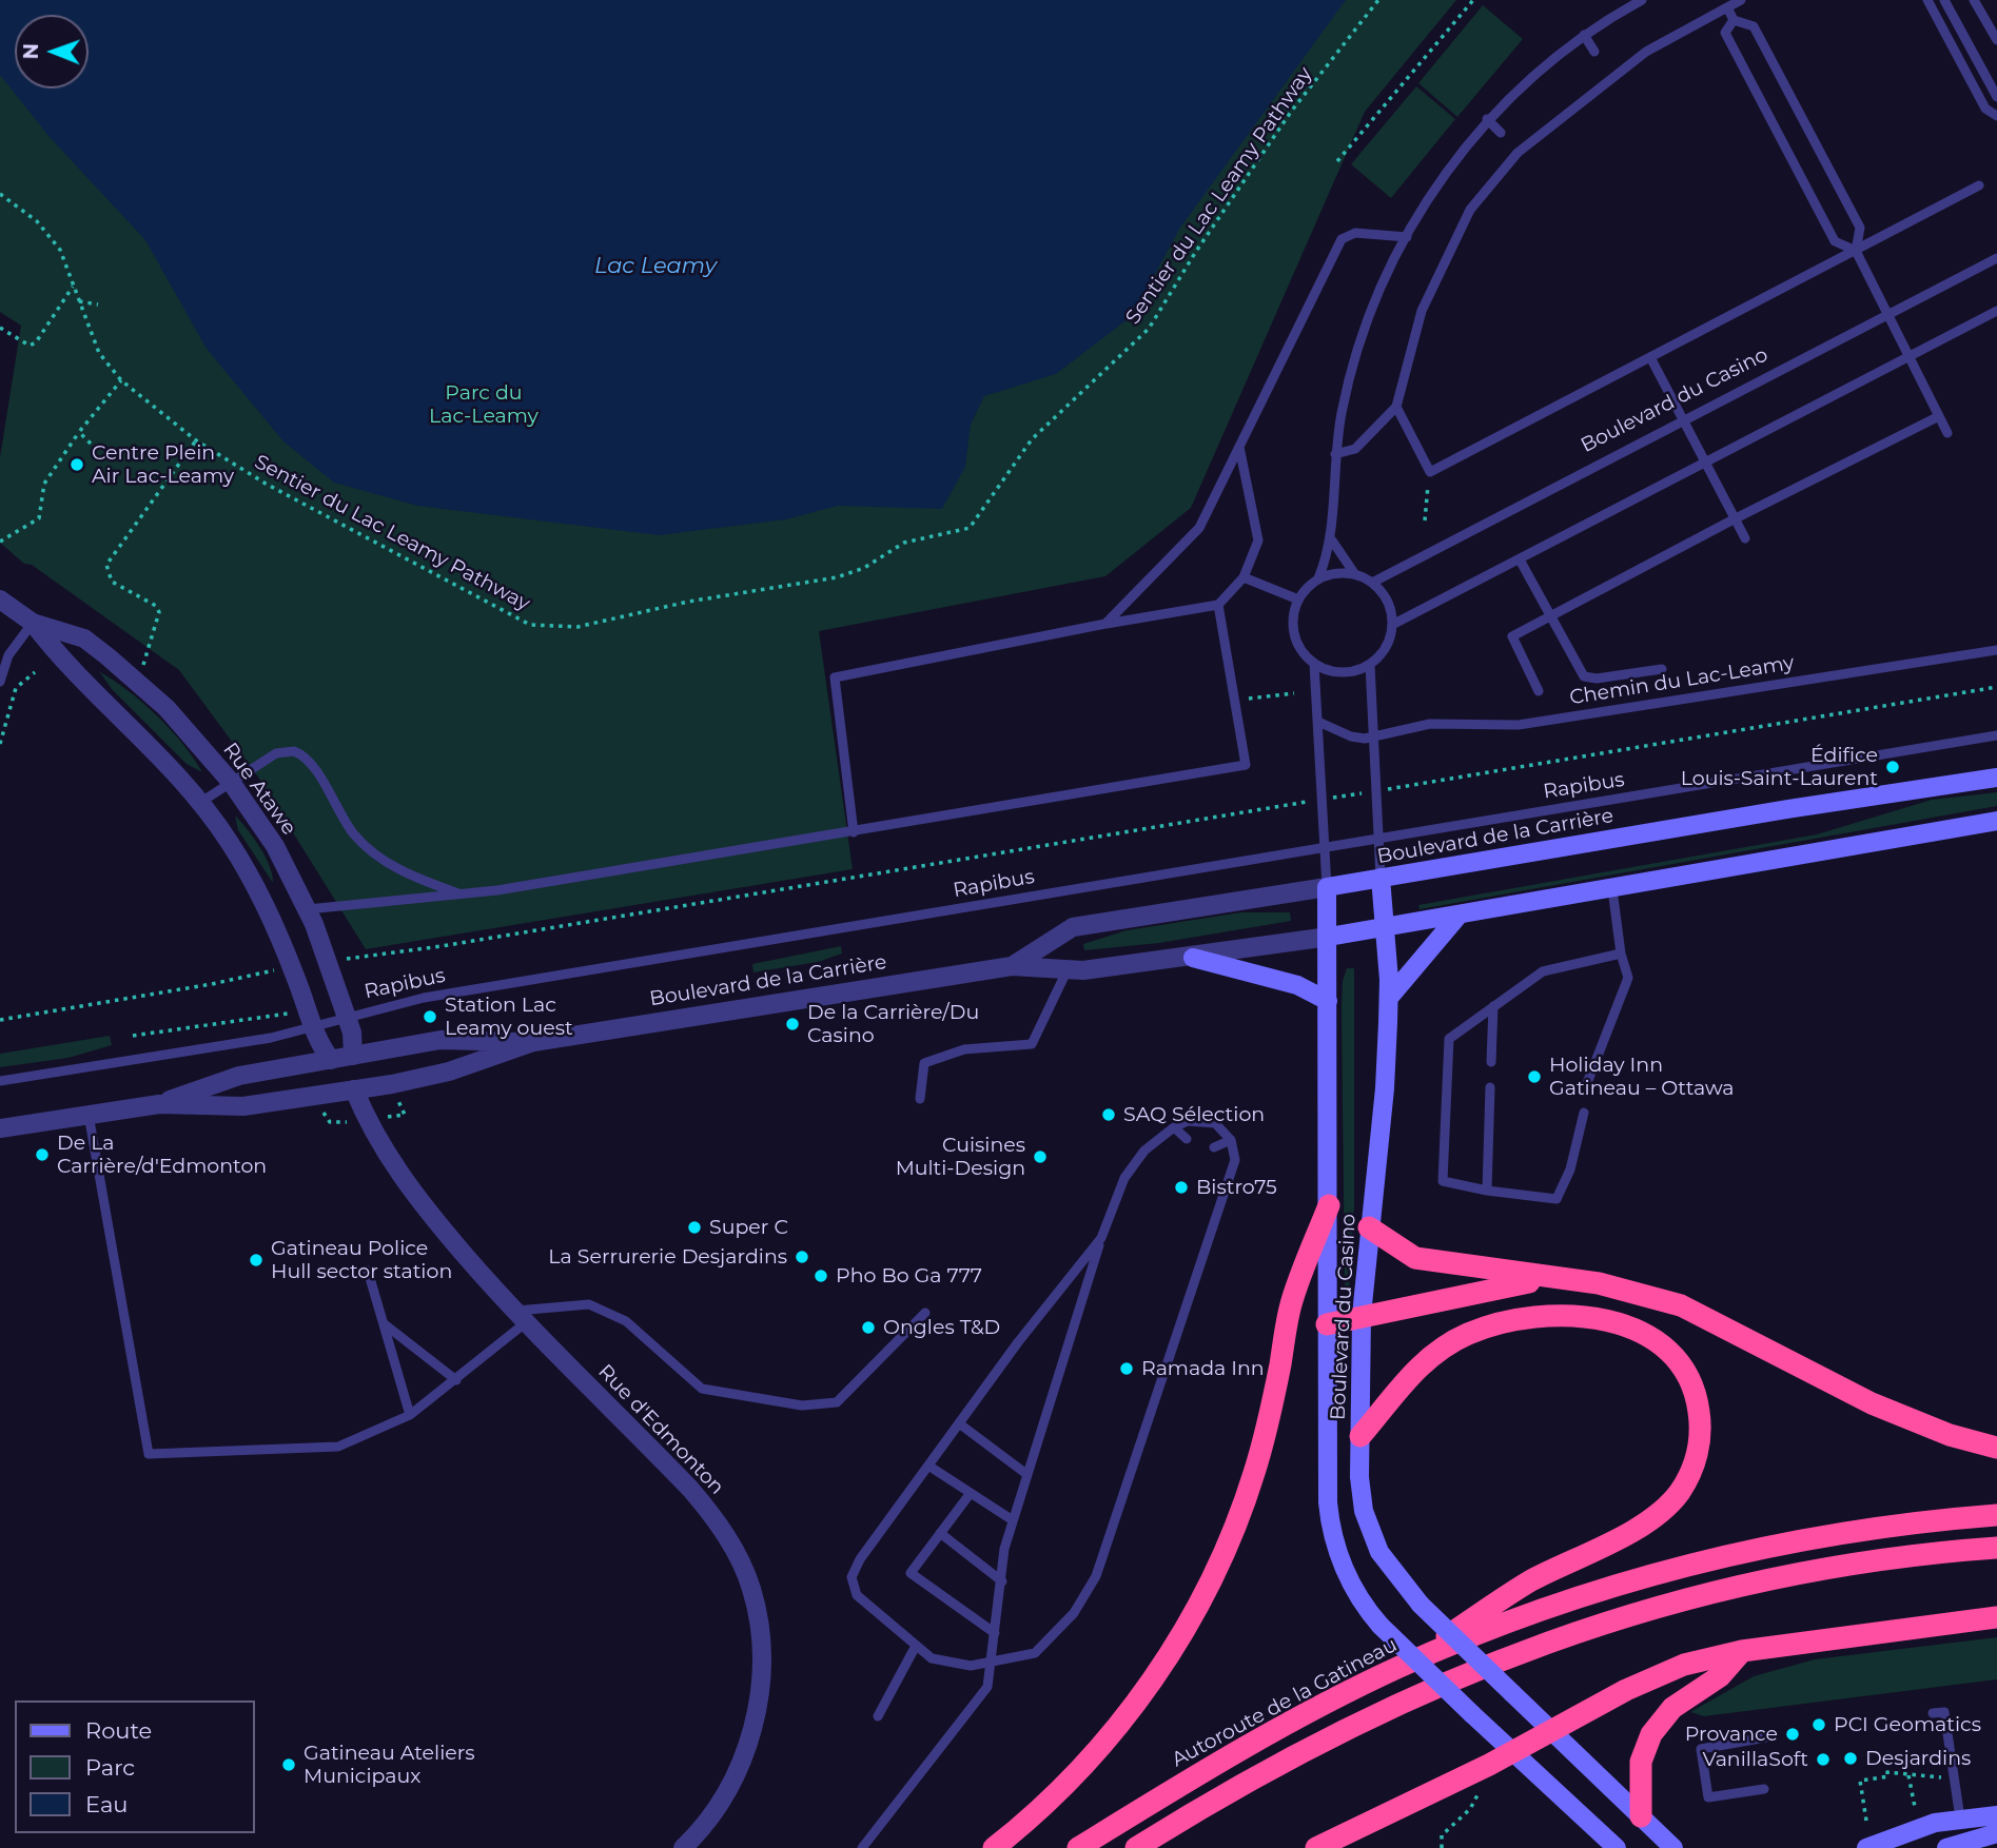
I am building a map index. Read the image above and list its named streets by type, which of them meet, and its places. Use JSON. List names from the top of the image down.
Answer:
{
  "streets": {
    "highway": ["Autoroute de la Gatineau"],
    "main road": ["Boulevard du Casino", "Boulevard de la Carrière"],
    "street": ["Rue Atawe", "Rue d'Edmonton"],
    "lane": ["Chemin du Lac-Leamy", "Rapibus"],
    "path": ["Sentier du Lac Leamy Pathway"]
  },
  "crossings": [
    ["Boulevard du Casino", "Chemin du Lac-Leamy"],
    ["Boulevard du Casino", "Rapibus"],
    ["Boulevard du Casino", "Boulevard de la Carrière"],
    ["Rapibus", "Rue Atawe"],
    ["Rue Atawe", "Boulevard de la Carrière"],
    ["Rue Atawe", "Rue d'Edmonton"],
    ["Boulevard de la Carrière", "Rue d'Edmonton"]
  ],
  "water": ["Lac Leamy"],
  "parks": ["Parc du Lac-Leamy"],
  "places": [
    "Centre Plein Air Lac-Leamy",
    "Édifice Louis-Saint-Laurent",
    "Station Lac Leamy ouest",
    "De la Carrière/Du Casino",
    "Holiday Inn Gatineau – Ottawa",
    "SAQ Sélection",
    "De La Carrière/d'Edmonton",
    "Cuisines Multi-Design",
    "Bistro75",
    "Super C",
    "La Serrurerie Desjardins",
    "Gatineau Police Hull sector station",
    "Pho Bo Ga 777",
    "Ongles T&D",
    "Ramada Inn",
    "PCI Geomatics",
    "Provance",
    "Desjardins",
    "VanillaSoft",
    "Gatineau Ateliers Municipaux"
  ],
  "legend": ["Route", "Parc", "Eau"],
  "north": "left"
}
